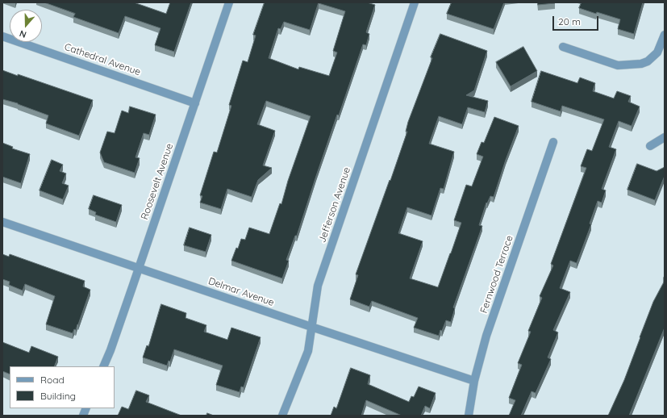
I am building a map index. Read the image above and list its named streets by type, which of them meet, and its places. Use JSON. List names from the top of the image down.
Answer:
{
  "streets": {
    "street": [
      "Cathedral Avenue",
      "Roosevelt Avenue",
      "Jefferson Avenue",
      "Fernwood Terrace",
      "Delmar Avenue"
    ]
  },
  "crossings": [
    ["Cathedral Avenue", "Roosevelt Avenue"],
    ["Roosevelt Avenue", "Delmar Avenue"],
    ["Jefferson Avenue", "Delmar Avenue"],
    ["Fernwood Terrace", "Delmar Avenue"]
  ],
  "legend": ["Road", "Building"],
  "scale_bar": "20 m",
  "north": "bottom"
}
